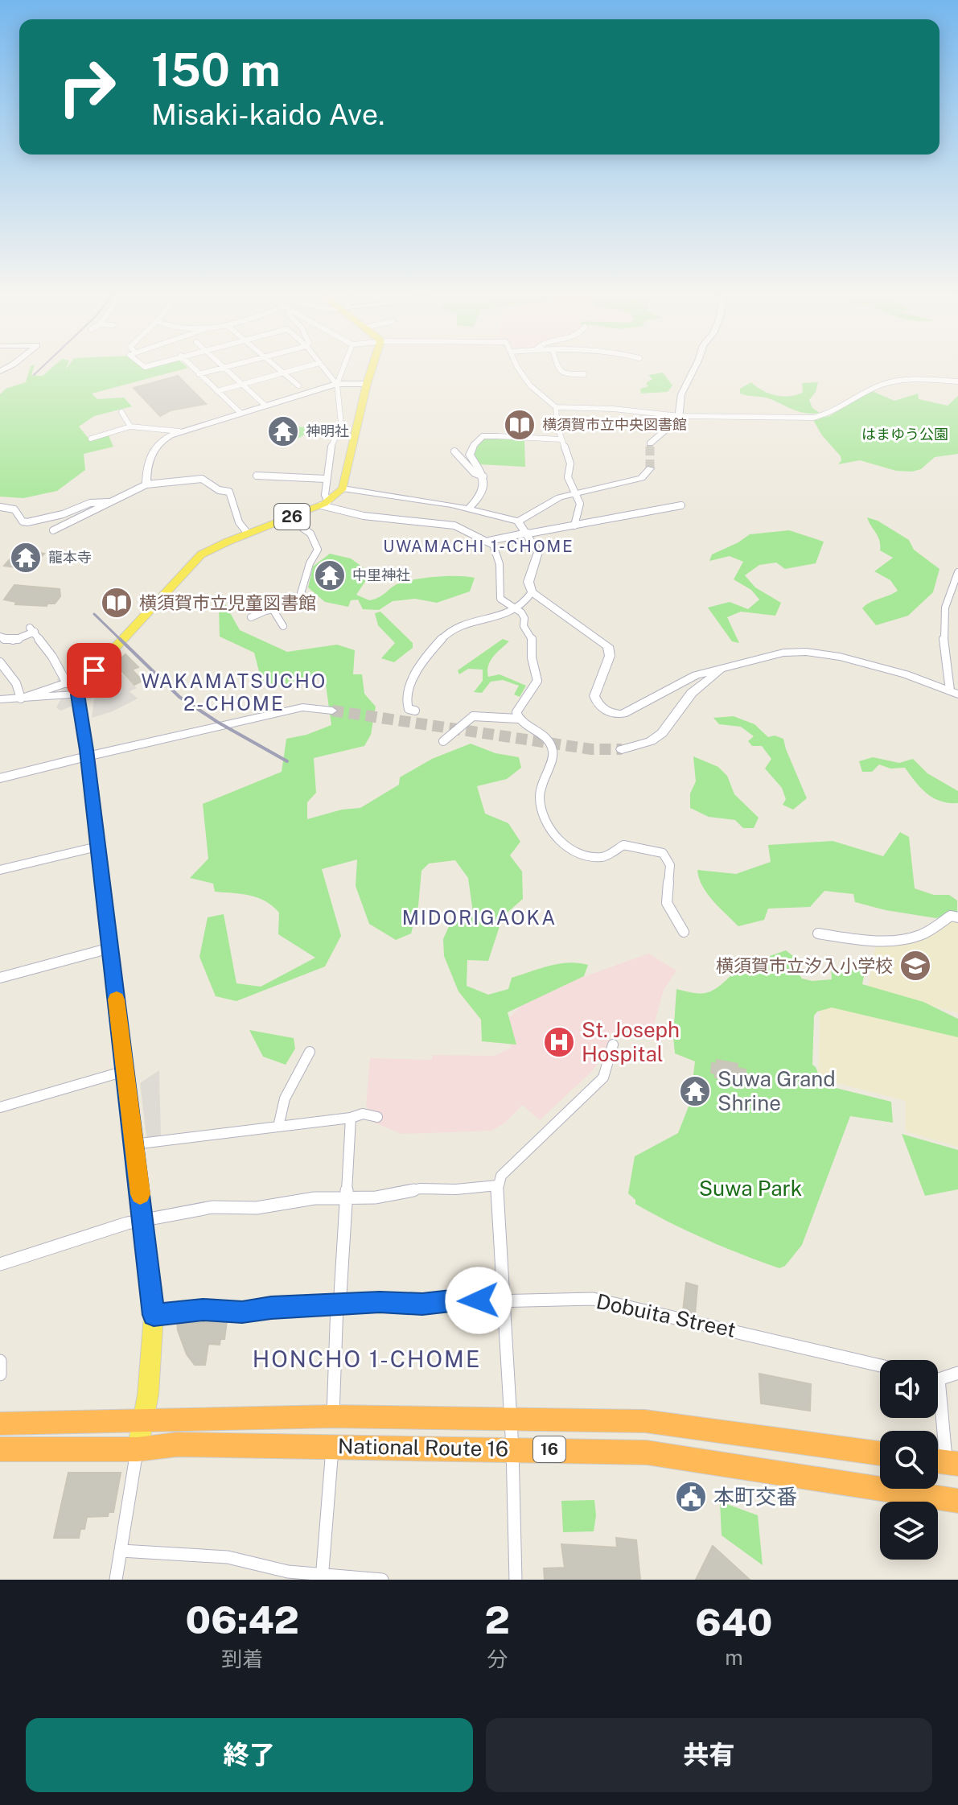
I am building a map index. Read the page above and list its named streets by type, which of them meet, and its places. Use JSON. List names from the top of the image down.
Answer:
{
  "streets": {
    "highway": ["National Route 16", "16"],
    "main road": ["26"],
    "street": ["Dobuita Street"]
  },
  "districts": [
    "UWAMACHI 1-CHOME",
    "WAKAMATSUCHO 2-CHOME",
    "MIDORIGAOKA",
    "HONCHO 1-CHOME"
  ],
  "parks": ["はまゆう公園", "Suwa Park"],
  "places": {
    "library": ["横須賀市立中央図書館", "横須賀市立児童図書館"],
    "temple": [
      "神明社",
      "龍本寺",
      "中里神社",
      "Suwa Grand Shrine"
    ],
    "school or university": ["横須賀市立汐入小学校"],
    "hospital": ["St. Joseph Hospital"],
    "public building": ["本町交番"]
  },
  "page": {
    "turn": ["150 m", "Misaki-kaido Ave."],
    "eta": [
      "06:42",
      "到着",
      "2",
      "分",
      "640",
      "m"
    ],
    "buttons": ["終了", "共有"]
  }
}
